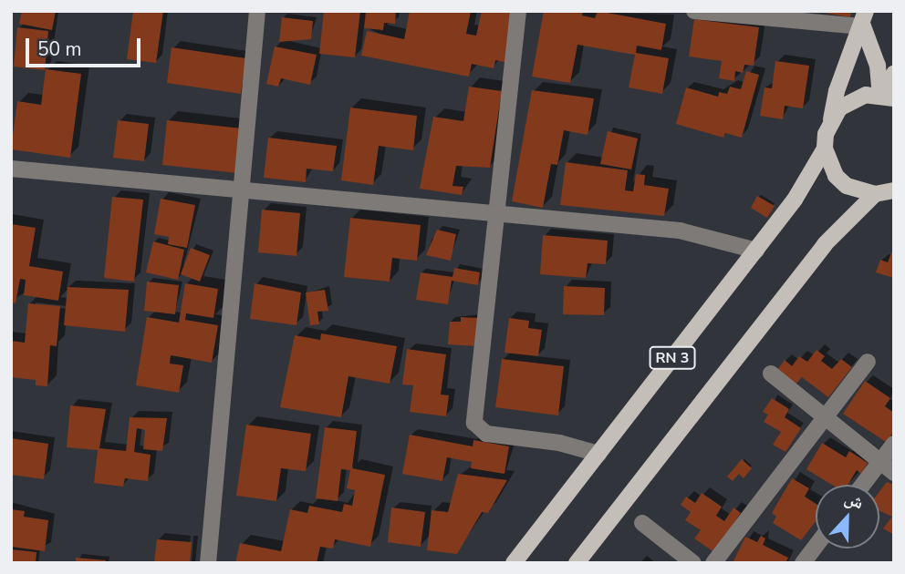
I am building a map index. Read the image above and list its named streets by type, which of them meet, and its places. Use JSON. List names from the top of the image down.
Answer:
{
  "streets": {
    "main road": ["RN 3"]
  },
  "scale_bar": "50 m",
  "north": "top"
}
